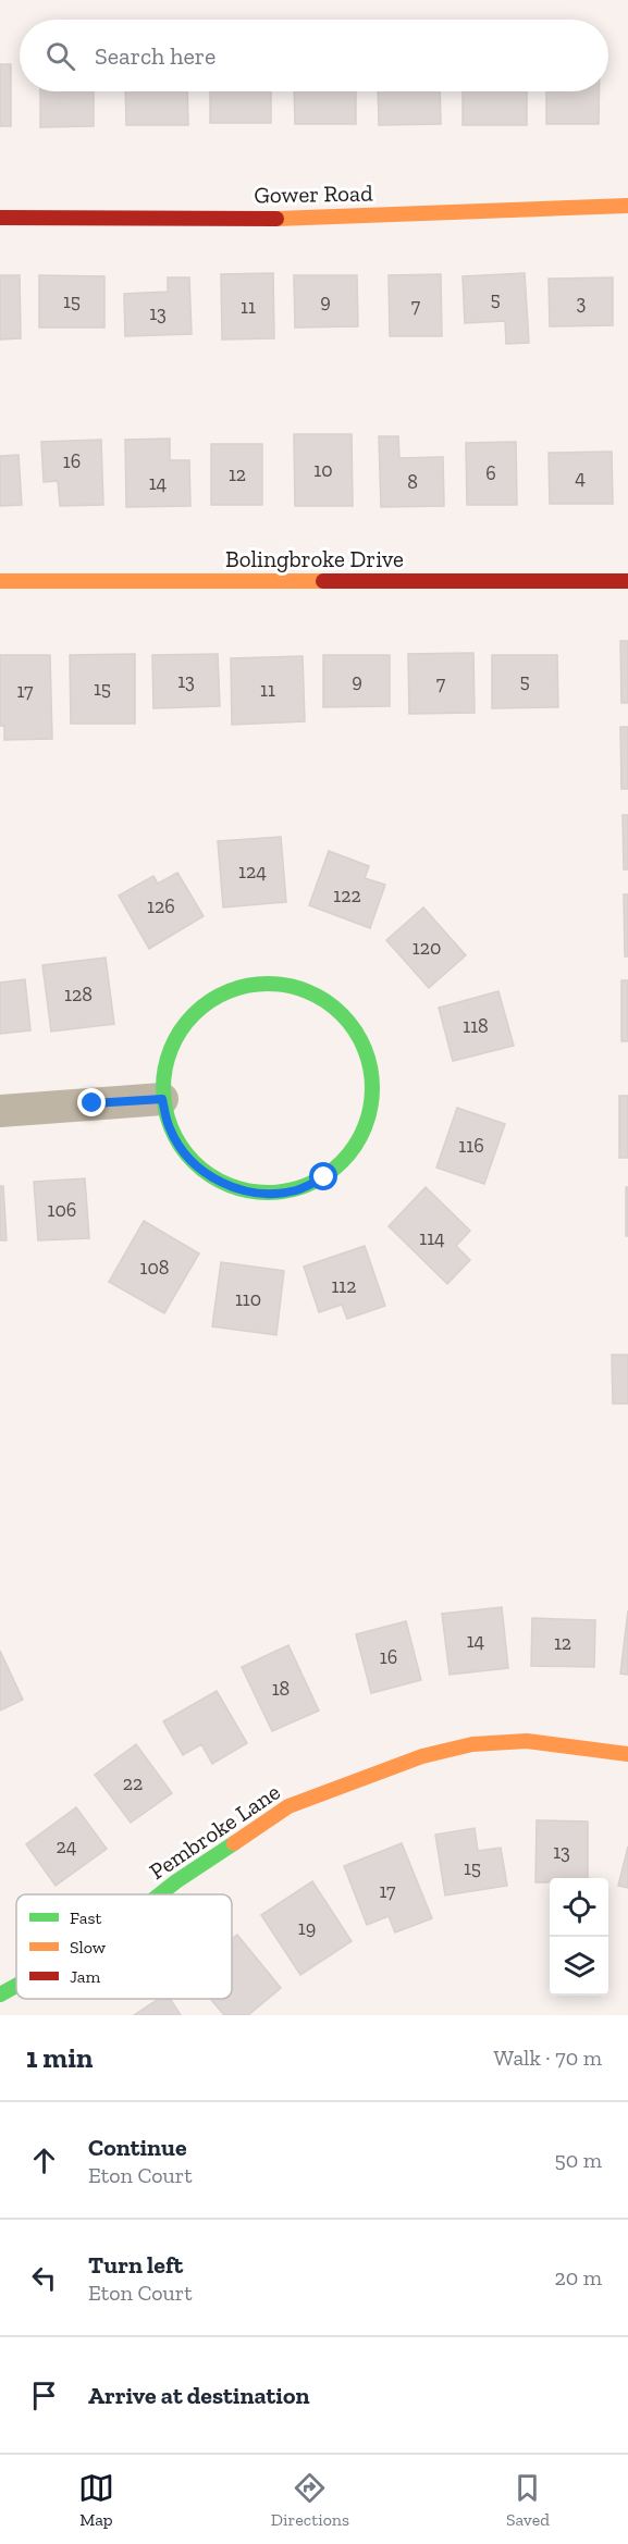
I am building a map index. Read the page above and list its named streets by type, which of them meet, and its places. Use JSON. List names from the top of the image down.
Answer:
{
  "streets": {
    "street": ["Gower Road", "Bolingbroke Drive", "Pembroke Lane"]
  },
  "house_numbers": [
    "5",
    "15",
    "9",
    "3",
    "7",
    "11",
    "13",
    "16",
    "10",
    "6",
    "12",
    "4",
    "8",
    "14",
    "13",
    "9",
    "5",
    "7",
    "15",
    "11",
    "17",
    "124",
    "122",
    "126",
    "120",
    "128",
    "118",
    "116",
    "106",
    "114",
    "108",
    "112",
    "110",
    "14",
    "12",
    "16",
    "18",
    "22",
    "24",
    "13",
    "15",
    "17",
    "19"
  ],
  "legend": ["Fast", "Slow", "Jam"],
  "page": {
    "search": "Search here",
    "heading": ["1 min", "Walk · 70 m"],
    "list": [
      ["Continue", "Eton Court", "50 m"],
      ["Turn left", "Eton Court", "20 m"],
      "Arrive at destination"
    ],
    "nav": ["Map", "Directions", "Saved"]
  }
}
